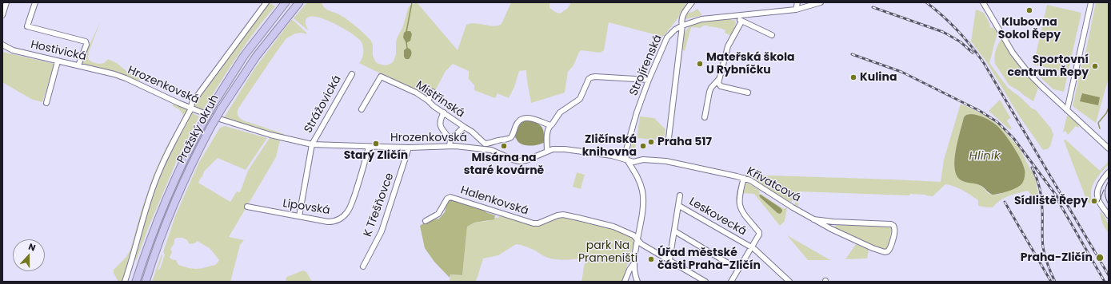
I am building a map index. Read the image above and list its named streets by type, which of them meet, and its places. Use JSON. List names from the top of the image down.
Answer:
{
  "streets": {
    "highway": ["Pražský okruh"],
    "street": [
      "Hostivická",
      "Strojírenská",
      "Hrozenkovská",
      "Mistřínská",
      "Strážovická",
      "Křivatcová",
      "Halenkovská",
      "K Třešňovce",
      "Lipovská",
      "Leskovecká"
    ]
  },
  "crossings": [
    ["Hostivická", "Hrozenkovská"],
    ["Strojírenská", "Hrozenkovská"],
    ["Strojírenská", "Křivatcová"],
    ["Hrozenkovská", "Mistřínská"],
    ["Hrozenkovská", "Strážovická"],
    ["Hrozenkovská", "Křivatcová"],
    ["Hrozenkovská", "K Třešňovce"],
    ["Hrozenkovská", "Lipovská"],
    ["Strážovická", "Lipovská"]
  ],
  "water": ["Hliník"],
  "parks": ["park Na Prameništi"],
  "places": [
    "Klubovna Sokol Řepy",
    "Mateřská škola U Rybníčku",
    "Sportovní centrum Řepy",
    "Kulina",
    "Praha 517",
    "Starý Zličín",
    "Mlsárna na staré kovárně",
    "Zličínská knihovna",
    "Sídliště Řepy",
    "Praha-Zličín",
    "Úřad městské části Praha-Zličín"
  ],
  "north": "top"
}
